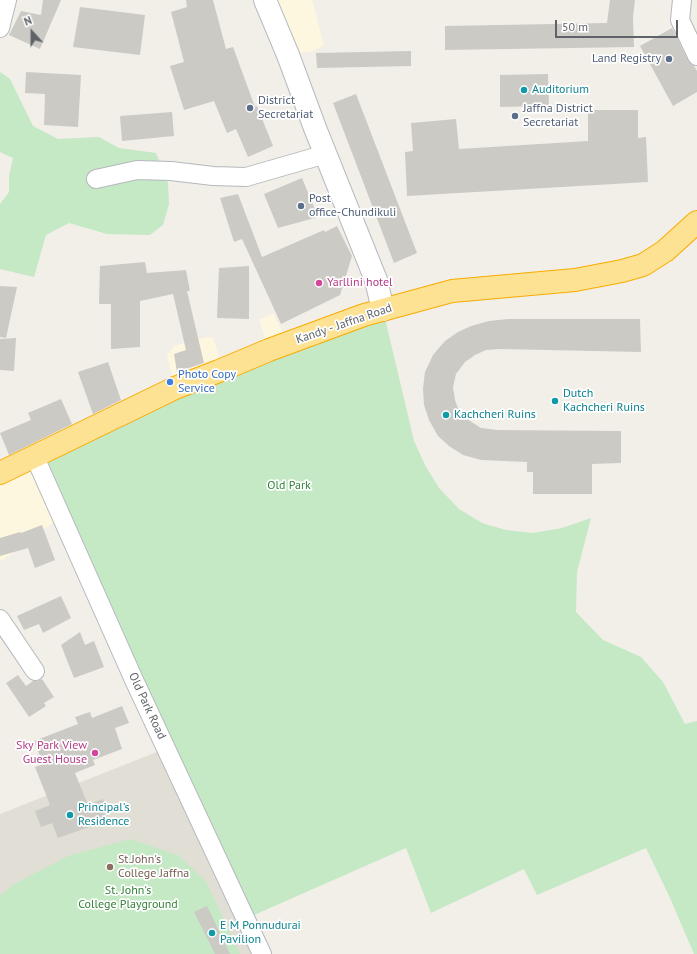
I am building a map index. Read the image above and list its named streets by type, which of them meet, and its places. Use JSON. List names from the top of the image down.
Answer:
{
  "streets": {
    "highway": ["Kandy - Jaffna Road"],
    "street": ["Old Park Road"]
  },
  "crossings": [
    ["Kandy - Jaffna Road", "Old Park Road"]
  ],
  "parks": ["Old Park", "St. John's College Playground"],
  "places": [
    "Land Registry",
    "Auditorium",
    "District Secretariat",
    "Jaffna District Secretariat",
    "Post office-Chundikuli",
    "Yarllini hotel",
    "Photo Copy Service",
    "Dutch Kachcheri Ruins",
    "Kachcheri Ruins",
    "Sky Park View Guest House",
    "Principal's Residence",
    "St.John's College Jaffna",
    "E M Ponnudurai Pavilion"
  ],
  "scale_bar": "50 m",
  "north": "top"
}
